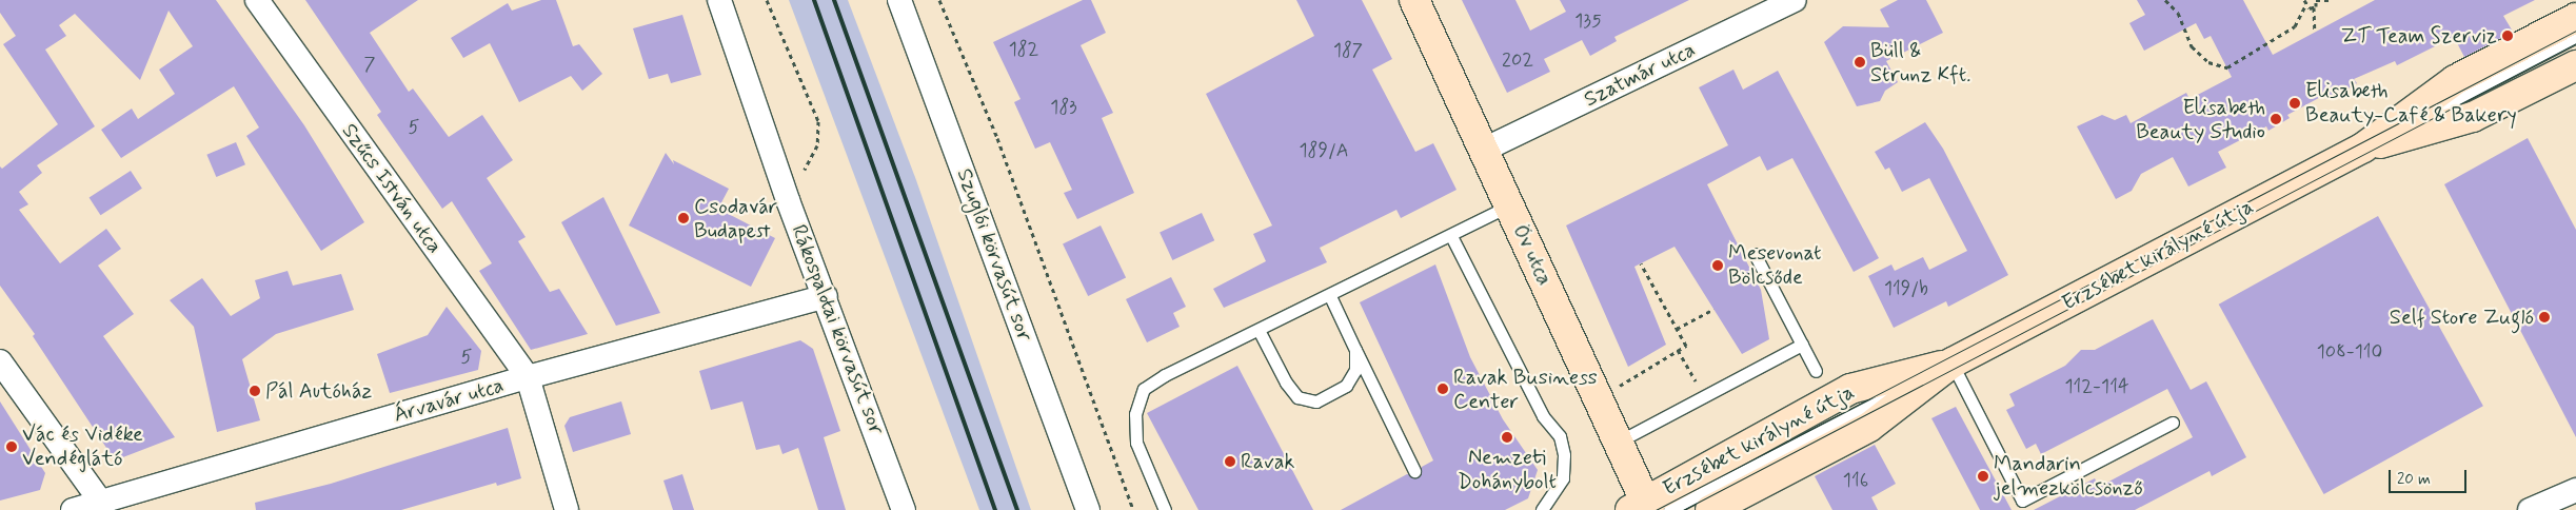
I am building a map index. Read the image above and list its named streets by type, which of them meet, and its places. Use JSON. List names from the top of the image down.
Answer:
{
  "streets": {
    "street": [
      "Szatmár utca",
      "Szűcs István utca",
      "Szuglói körvasút sor",
      "Öv utca",
      "Erzsébet királyné útja",
      "Rákospalotai körvasút sor",
      "Árvavár utca"
    ]
  },
  "crossings": [
    ["Szatmár utca", "Öv utca"],
    ["Szűcs István utca", "Árvavár utca"],
    ["Öv utca", "Erzsébet királyné útja"],
    ["Rákospalotai körvasút sor", "Árvavár utca"]
  ],
  "places": [
    "ZT Team Szerviz",
    "Büll & Strunz Kft.",
    "Elisabeth Beauty-Café & Bakery",
    "Elisabeth Beauty Studio",
    "Csodavár Budapest",
    "Mesevonat Bölcsőde",
    "Self Store Zugló",
    "Ravak Business Center",
    "Pál Autóház",
    "Nemzeti Dohánybolt",
    "Vác és Vidéke Vendéglátó",
    "Ravak",
    "Mandarin jelmezkölcsönző"
  ],
  "house_numbers": [
    "135",
    "182",
    "187",
    "202",
    "7",
    "183",
    "5",
    "189/A",
    "119/b",
    "108-110",
    "5",
    "112-114",
    "116"
  ],
  "scale_bar": "20 m"
}
